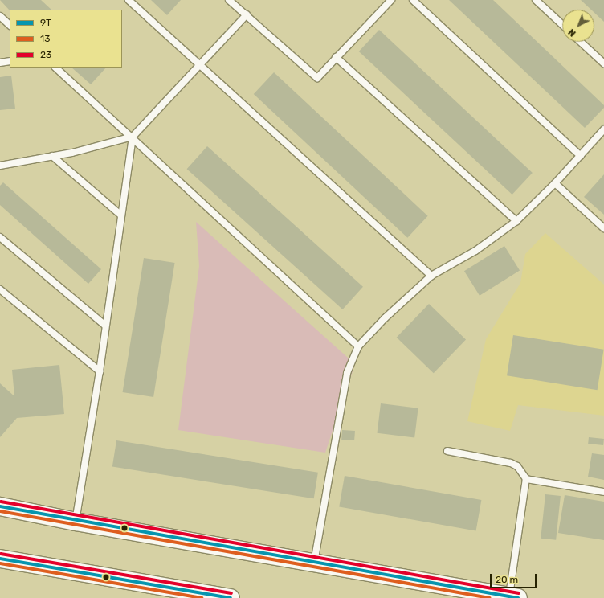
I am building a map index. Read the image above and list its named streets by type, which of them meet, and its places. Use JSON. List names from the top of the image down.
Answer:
{
  "lines": ["transit line 23", "transit line 9Т", "transit line 13"],
  "legend": ["9Т", "13", "23"],
  "scale_bar": "20 m",
  "north": "bottom left"
}
